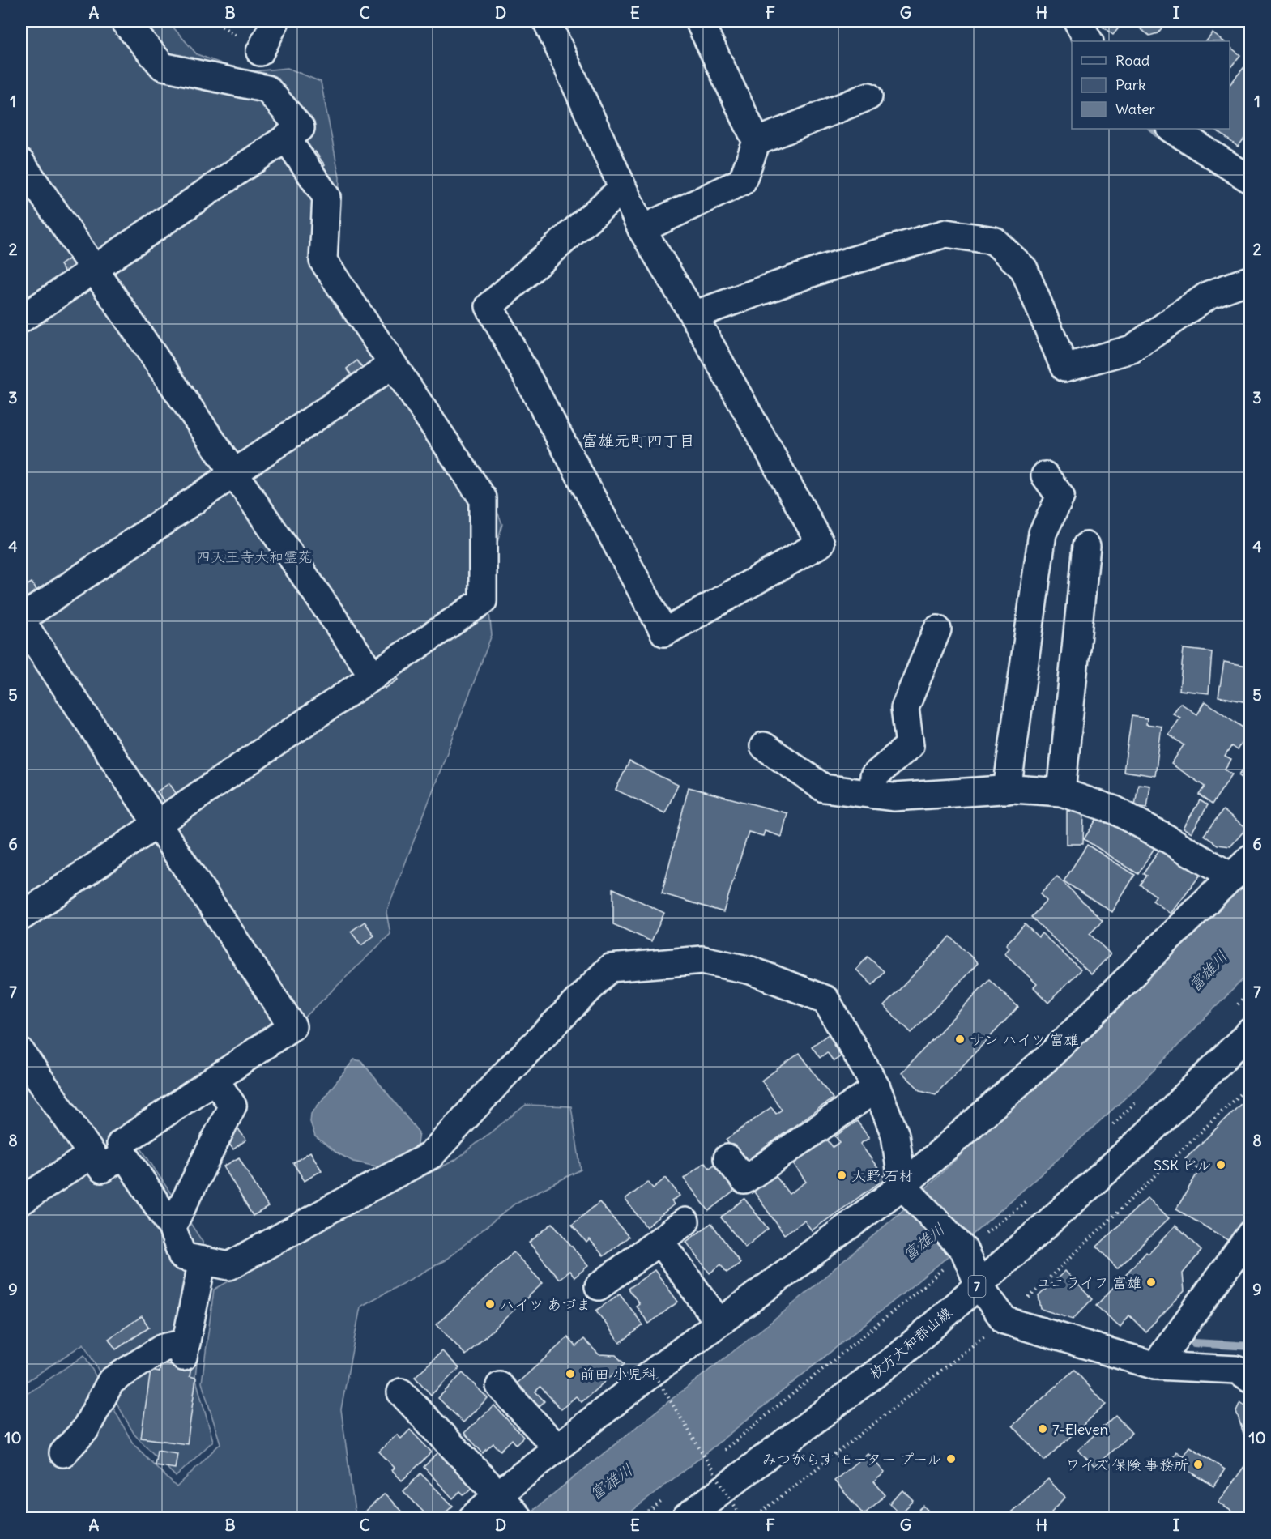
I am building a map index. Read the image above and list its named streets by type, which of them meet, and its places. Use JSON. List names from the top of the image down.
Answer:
{
  "streets": {
    "street": ["7", "枚方大和郡山線"]
  },
  "districts": ["富雄元町四丁目"],
  "water": ["富雄川"],
  "parks": ["四天王寺大和霊苑"],
  "places": [
    "サン ハイツ 富雄",
    "SSK ビル",
    "大野 石材",
    "ユニライフ 富雄",
    "ハイツ あづま",
    "前田 小児科",
    "7-Eleven",
    "みつがらす モーター プール",
    "ワイズ 保険 事務所"
  ],
  "legend": ["Road", "Park", "Water"],
  "grid": {
    "columns": [
      "A",
      "B",
      "C",
      "D",
      "E",
      "F",
      "G",
      "H",
      "I"
    ],
    "rows": [
      "1",
      "2",
      "3",
      "4",
      "5",
      "6",
      "7",
      "8",
      "9",
      "10"
    ]
  }
}
